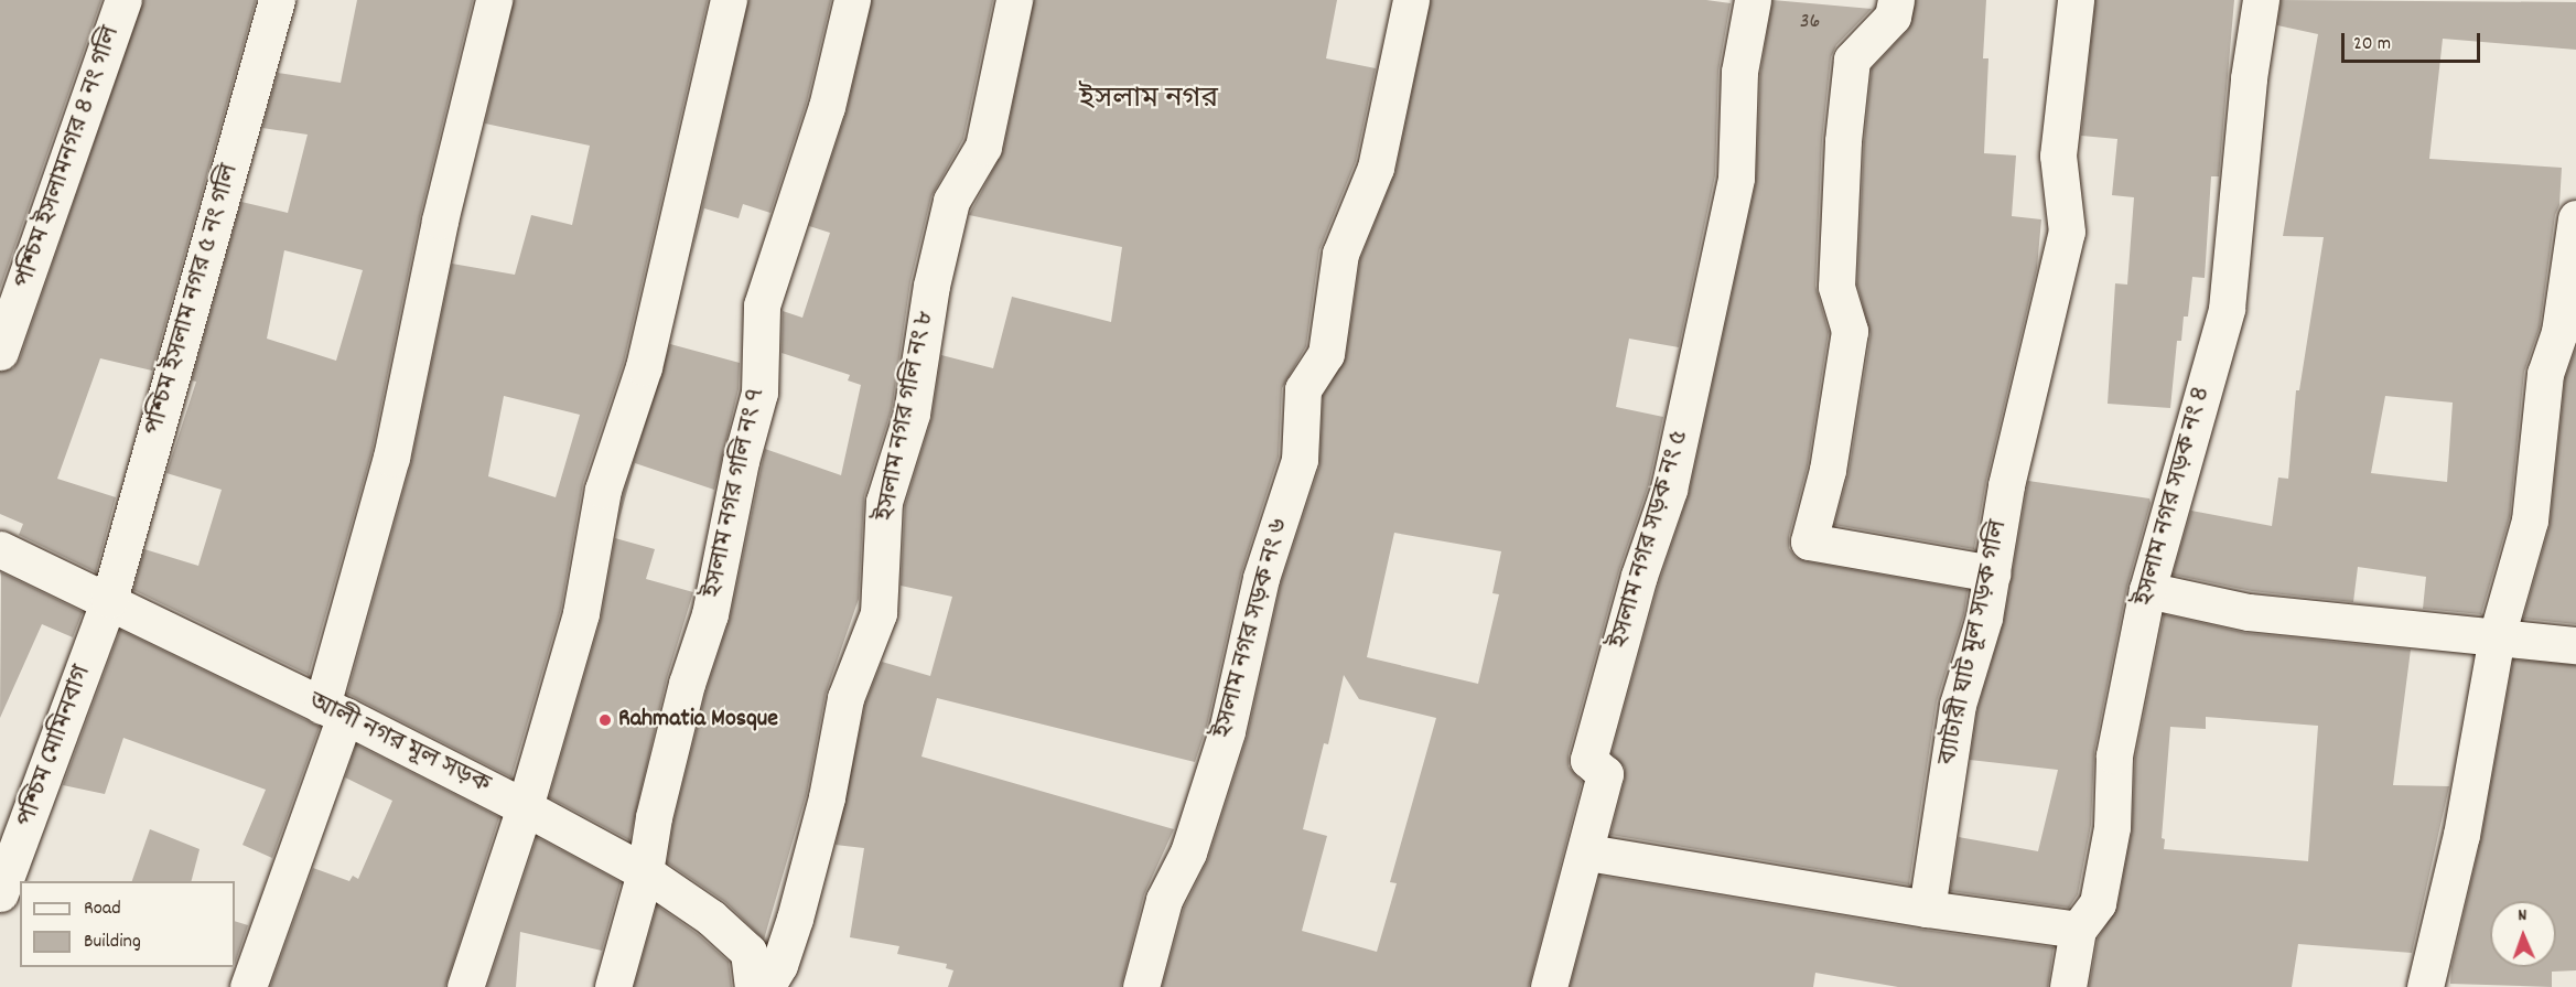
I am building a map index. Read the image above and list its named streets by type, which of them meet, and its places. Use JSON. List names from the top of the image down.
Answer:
{
  "streets": {
    "street": [
      "পশ্চিম ইসলামনগর ৪ নং গলি",
      "পশ্চিম ইসলাম নগর ৫ নং গলি",
      "ইসলাম নগর গলি নং ৮",
      "ইসলাম নগর গলি নং ৭",
      "ইসলাম নগর সড়ক নং ৪",
      "ইসলাম নগর সড়ক নং ৫",
      "ইসলাম নগর সড়ক নং ৬",
      "ব্যাটারী ঘাট মূল সড়ক গলি",
      "আলী নগর মূল সড়ক",
      "পশ্চিম মোমিনবাগ"
    ]
  },
  "crossings": [
    ["পশ্চিম ইসলাম নগর ৫ নং গলি", "আলী নগর মূল সড়ক"],
    ["পশ্চিম ইসলাম নগর ৫ নং গলি", "পশ্চিম মোমিনবাগ"],
    ["ইসলাম নগর গলি নং ৭", "আলী নগর মূল সড়ক"],
    ["আলী নগর মূল সড়ক", "পশ্চিম মোমিনবাগ"]
  ],
  "districts": ["ইসলাম নগর"],
  "places": ["Rahmatia Mosque"],
  "house_numbers": ["36"],
  "legend": ["Road", "Building"],
  "scale_bar": "20 m",
  "north": "top"
}
